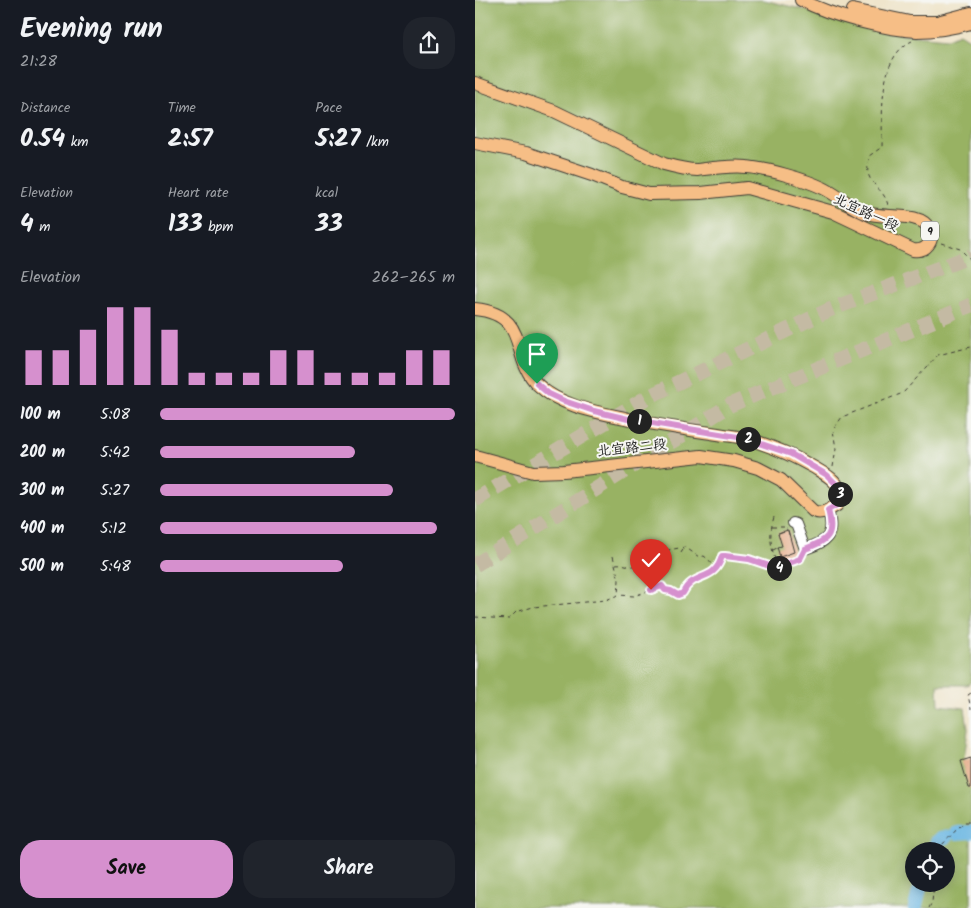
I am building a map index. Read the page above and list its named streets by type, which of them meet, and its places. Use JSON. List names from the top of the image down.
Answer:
{
  "streets": {
    "main road": ["北宜路一段", "9", "北宜路二段"]
  },
  "page": {
    "heading": ["Evening run", "21:28"],
    "stats": [
      ["Distance", "0.54 km"],
      ["Time", "2:57"],
      ["Pace", "5:27 /km"],
      ["Elevation", "4 m"],
      ["Heart rate", "133 bpm"],
      ["kcal", "33"]
    ],
    "chart": ["Elevation", "262–265 m"],
    "list": [
      {
        "name": "100 m",
        "note": "5:08"
      },
      {
        "name": "200 m",
        "note": "5:42"
      },
      {
        "name": "300 m",
        "note": "5:27"
      },
      {
        "name": "400 m",
        "note": "5:12"
      },
      {
        "name": "500 m",
        "note": "5:48"
      }
    ],
    "pins": [
      "1",
      "2",
      "3",
      "4"
    ],
    "buttons": ["Save", "Share"]
  }
}
